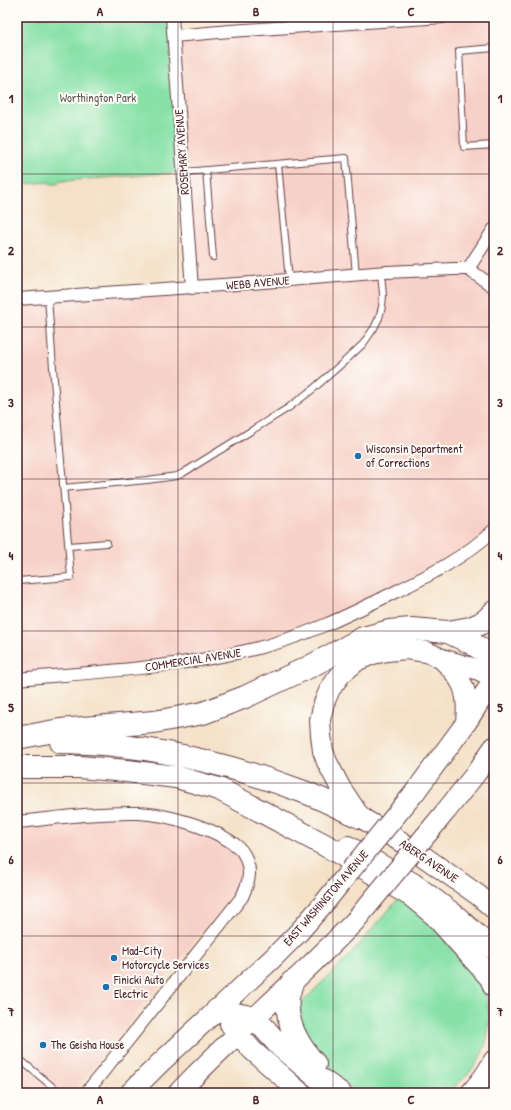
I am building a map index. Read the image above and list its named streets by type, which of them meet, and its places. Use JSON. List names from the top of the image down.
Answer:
{
  "streets": {
    "main road": ["ABERG AVENUE", "EAST WASHINGTON AVENUE"],
    "street": ["ROSEMARY AVENUE", "WEBB AVENUE", "COMMERCIAL AVENUE"]
  },
  "crossings": [
    ["ROSEMARY AVENUE", "WEBB AVENUE"]
  ],
  "parks": ["Worthington Park"],
  "places": [
    "Wisconsin Department of Corrections",
    "Mad-City Motorcycle Services",
    "Finicki Auto Electric",
    "The Geisha House"
  ],
  "grid": {
    "columns": ["A", "B", "C"],
    "rows": [
      "1",
      "2",
      "3",
      "4",
      "5",
      "6",
      "7"
    ]
  }
}
